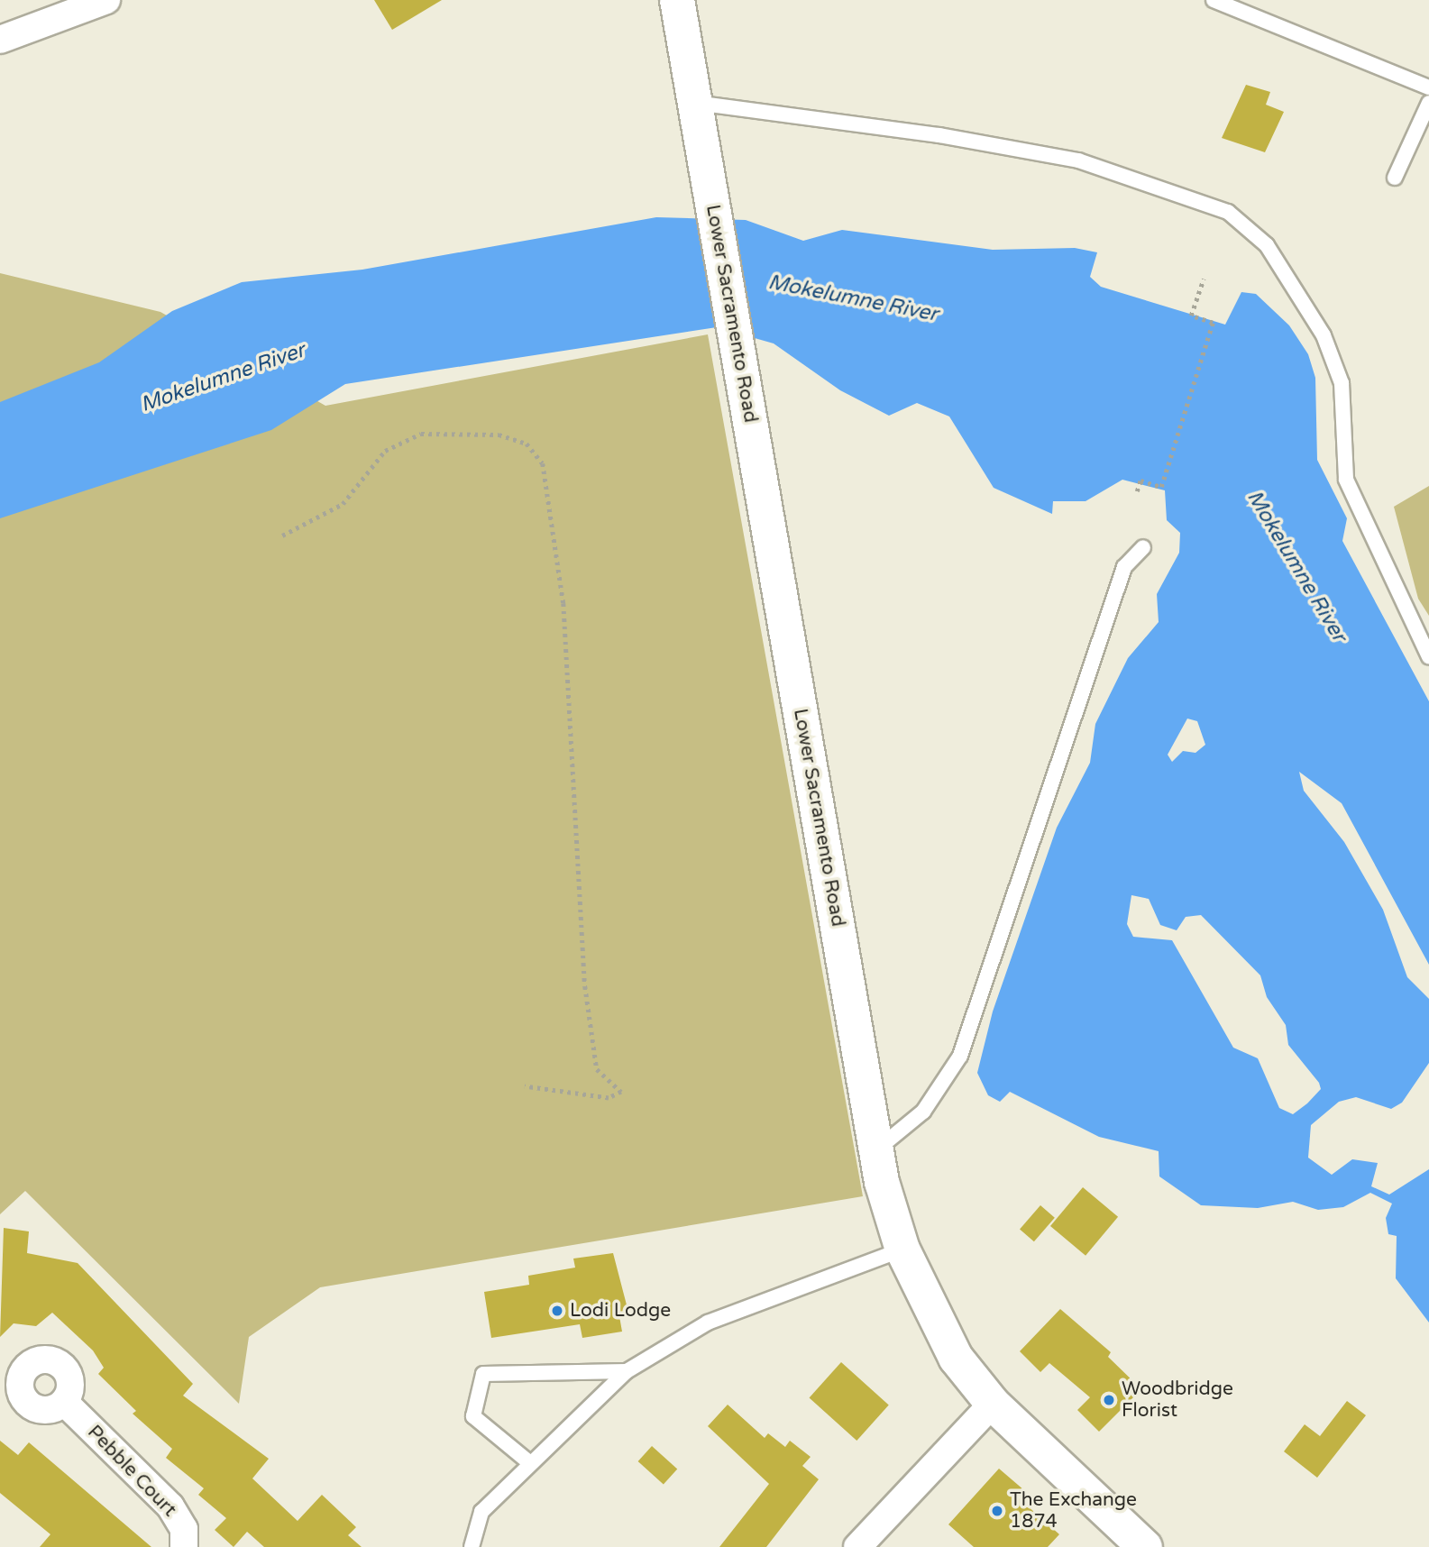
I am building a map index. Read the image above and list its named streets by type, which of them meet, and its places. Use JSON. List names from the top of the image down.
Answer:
{
  "streets": {
    "main road": ["Lower Sacramento Road"],
    "street": ["Pebble Court"]
  },
  "water": ["Mokelumne River"],
  "places": ["Lodi Lodge", "Woodbridge Florist", "The Exchange 1874"]
}
